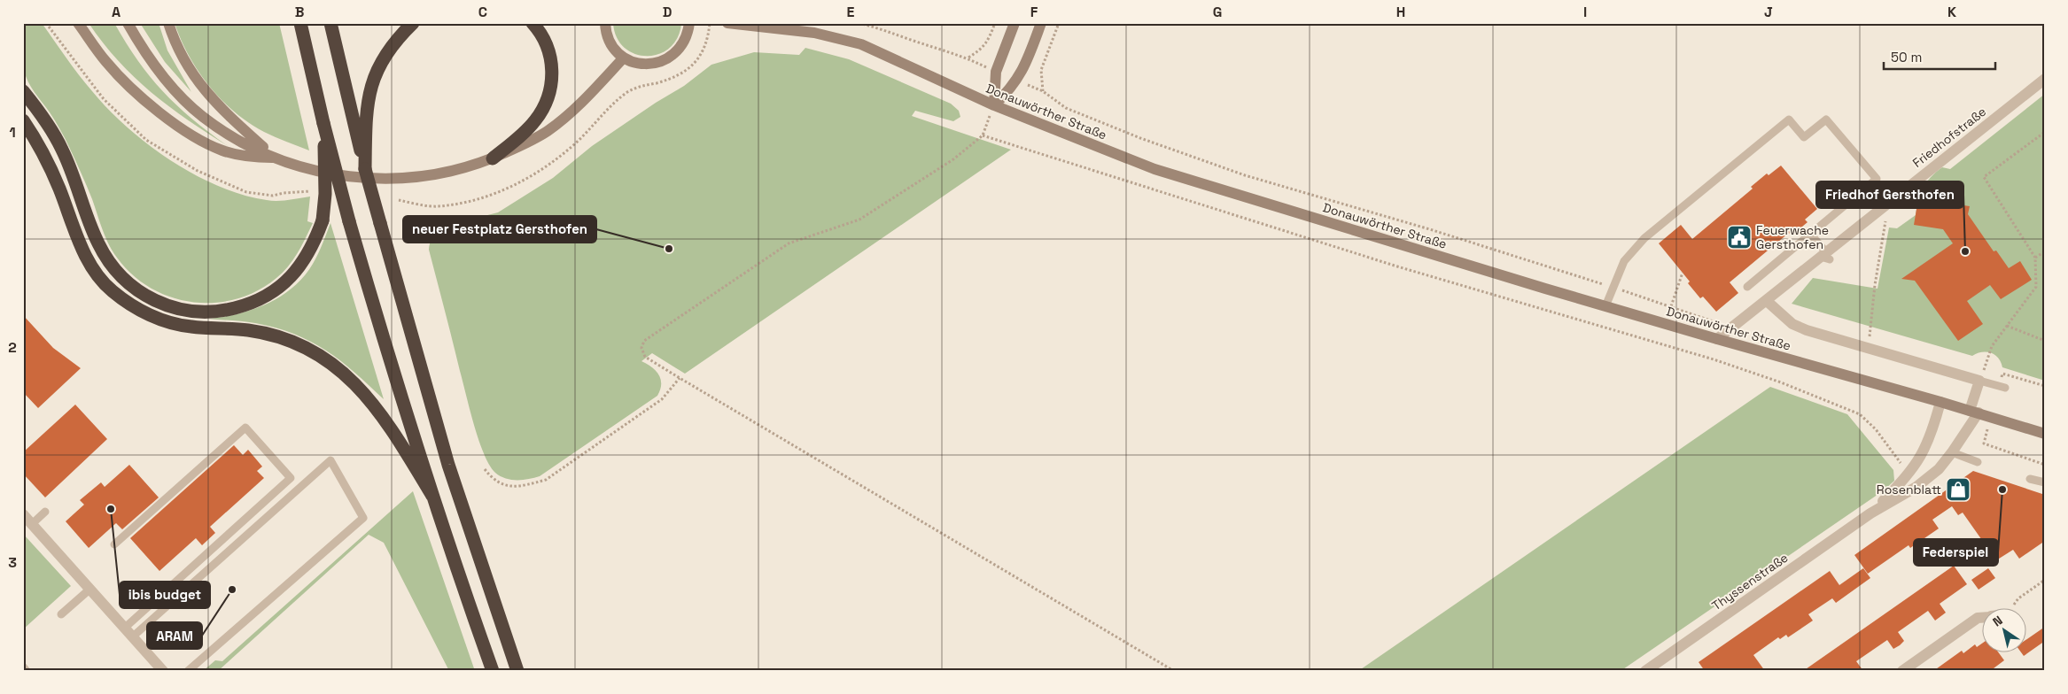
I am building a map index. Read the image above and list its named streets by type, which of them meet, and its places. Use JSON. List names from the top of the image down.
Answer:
{
  "streets": {
    "main road": ["Donauwörther Straße"],
    "street": ["Friedhofstraße", "Thyssenstraße"]
  },
  "crossings": [
    ["Donauwörther Straße", "Friedhofstraße"],
    ["Donauwörther Straße", "Thyssenstraße"]
  ],
  "places": {
    "public building": ["Feuerwache Gersthofen"],
    "other": [
      "neuer Festplatz Gersthofen",
      "Friedhof Gersthofen",
      "Federspiel",
      "ibis budget",
      "ARAM"
    ],
    "shop": ["Rosenblatt"]
  },
  "scale_bar": "50 m",
  "north": "top left",
  "grid": {
    "columns": [
      "A",
      "B",
      "C",
      "D",
      "E",
      "F",
      "G",
      "H",
      "I",
      "J",
      "K"
    ],
    "rows": ["1", "2", "3"]
  }
}
